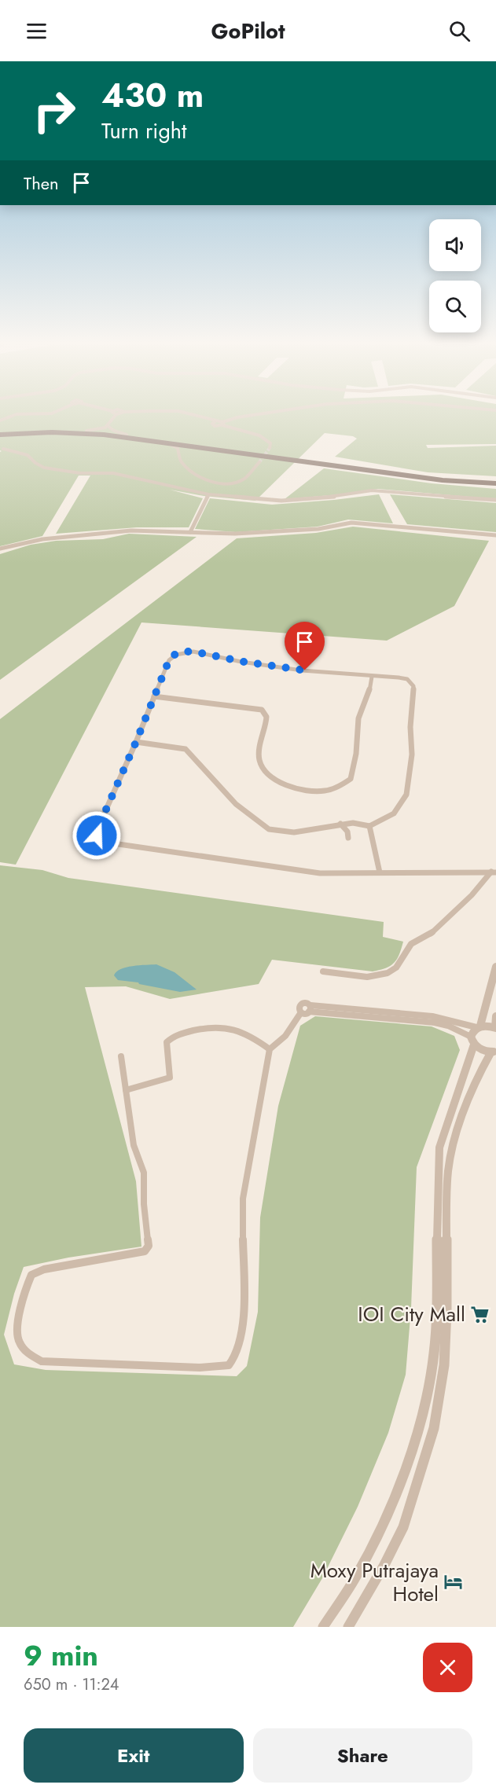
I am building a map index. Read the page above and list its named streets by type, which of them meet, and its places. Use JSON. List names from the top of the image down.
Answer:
{
  "places": {
    "supermarket": ["IOI City Mall"],
    "hotel": ["Moxy Putrajaya Hotel"]
  },
  "page": {
    "header": "GoPilot",
    "turn": ["430 m", "Turn right"],
    "then": "Then",
    "heading": ["9 min", "650 m · 11:24"],
    "buttons": ["Exit", "Share"]
  }
}
